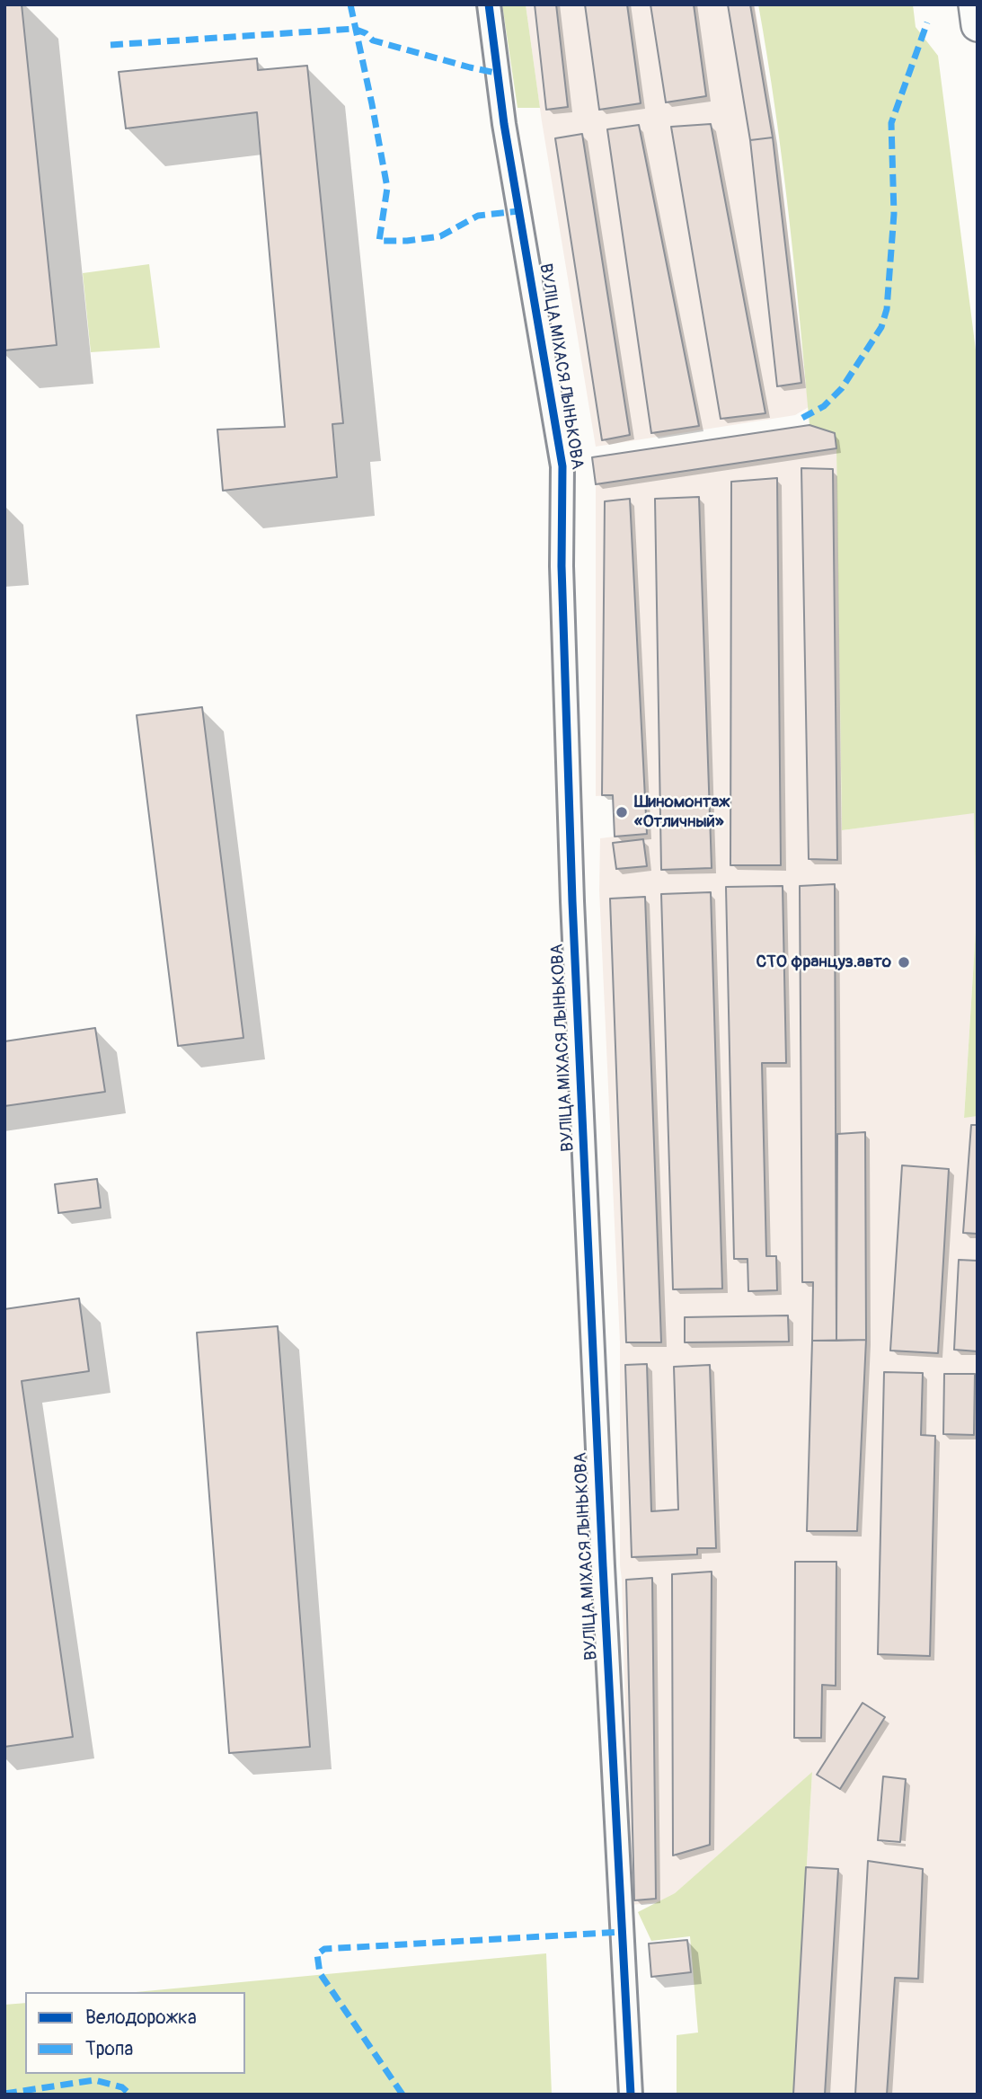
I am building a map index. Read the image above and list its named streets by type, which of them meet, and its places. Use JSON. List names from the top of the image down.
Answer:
{
  "streets": {
    "street": ["ВУЛІЦА МІХАСЯ ЛЫНЬКОВА"]
  },
  "places": ["Шиномонтаж «Отличный»", "СТО француз.авто"],
  "legend": ["Велодорожка", "Тропа"]
}
